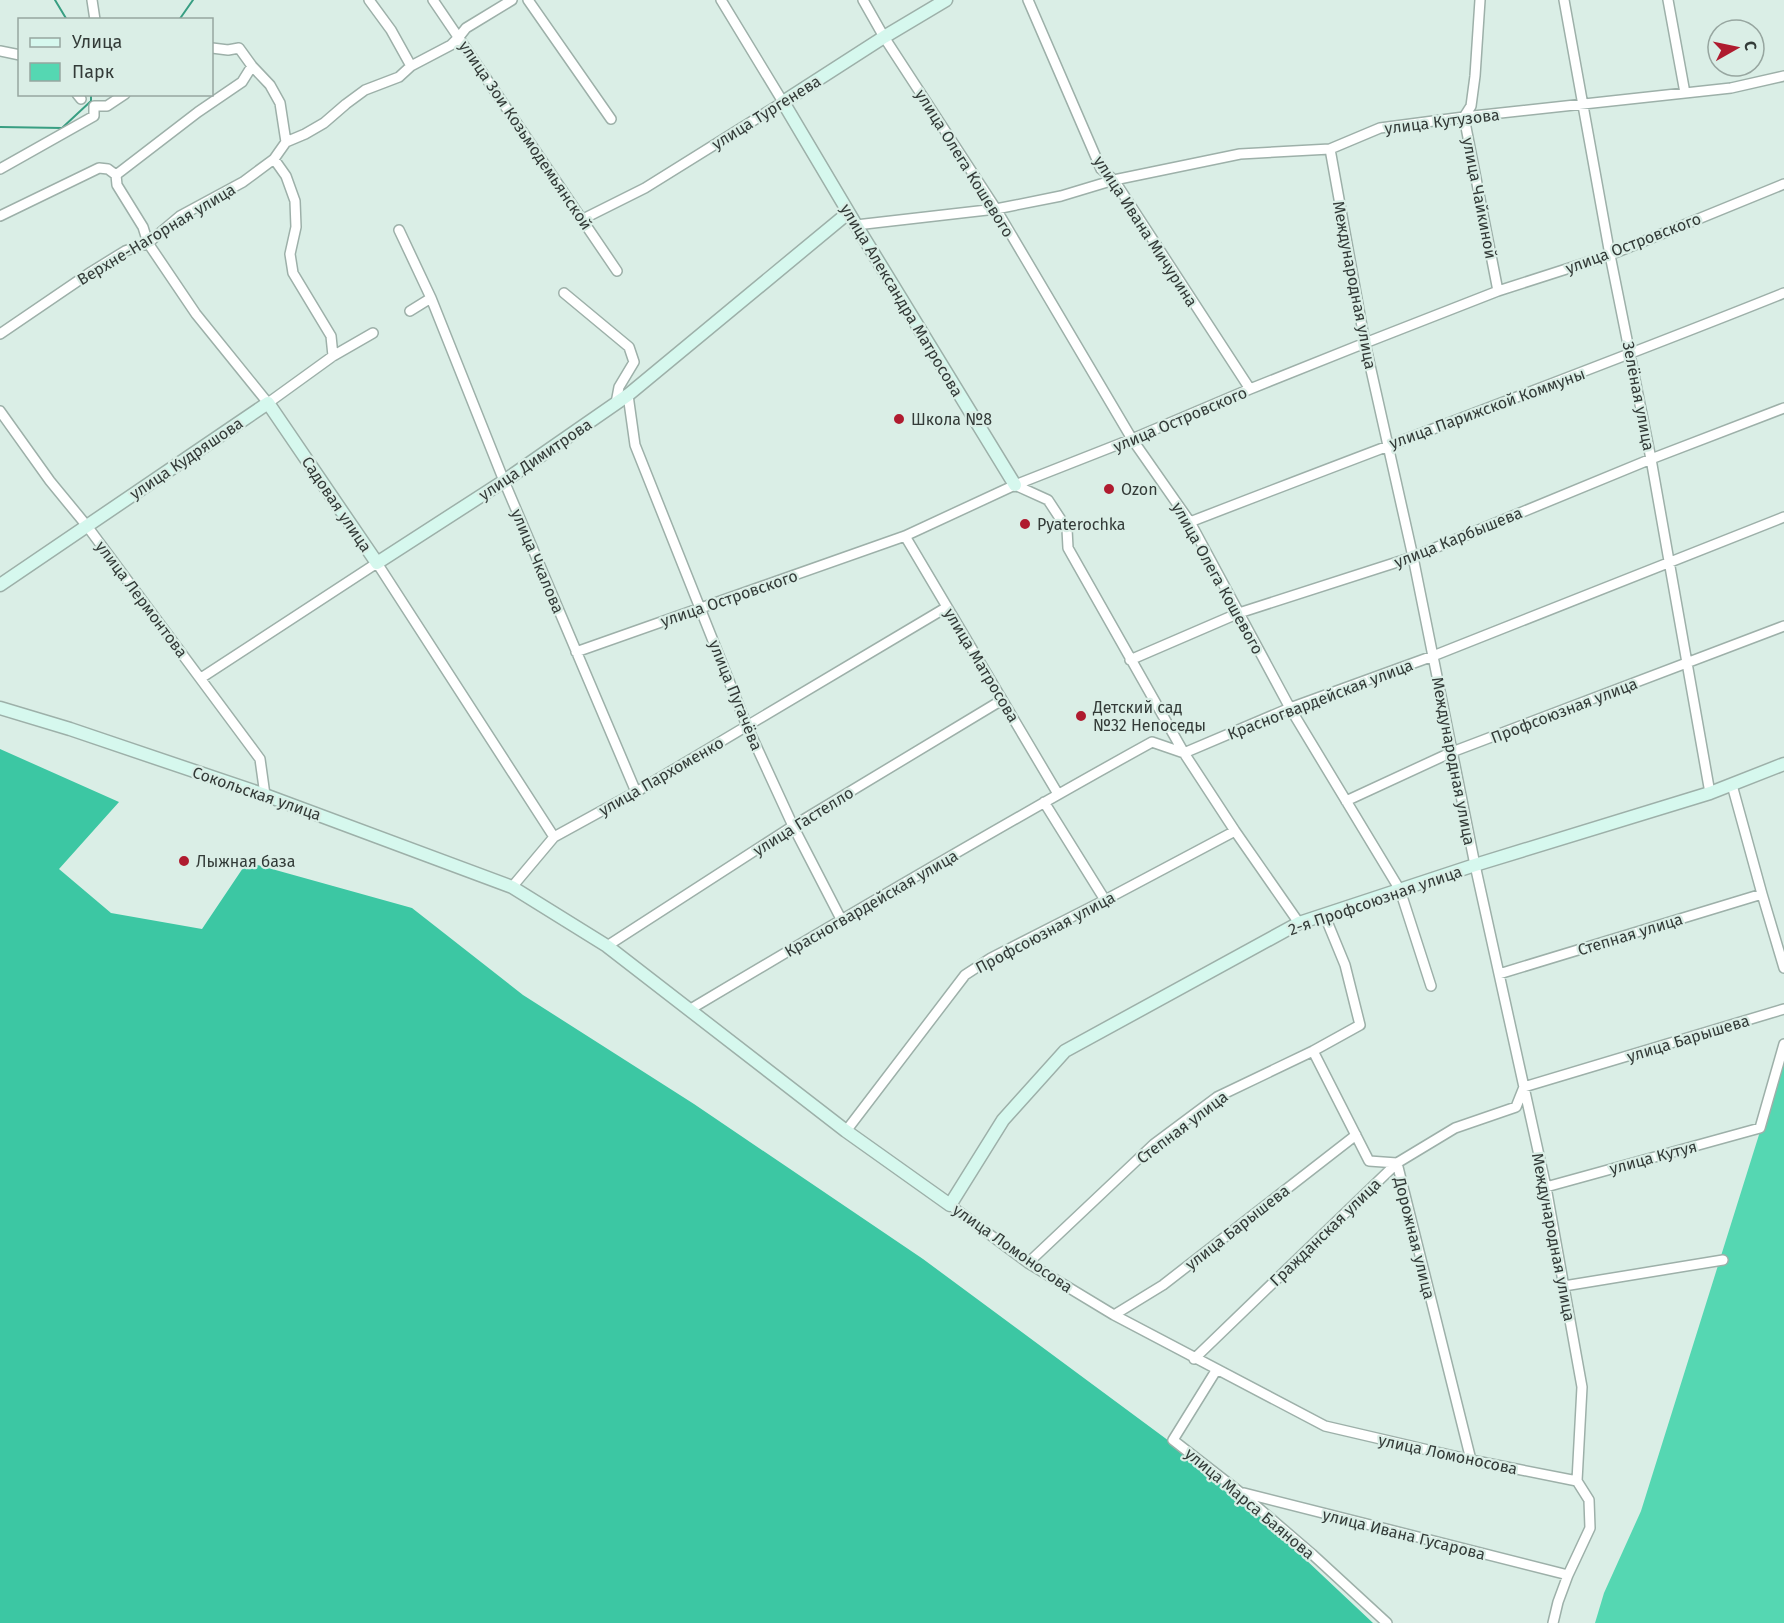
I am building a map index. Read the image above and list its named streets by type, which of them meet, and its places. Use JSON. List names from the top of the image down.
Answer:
{
  "streets": {
    "street": [
      "улица Тургенева",
      "улица Кутузова",
      "улица Зои Козьмодемьянской",
      "улица Олега Кошевого",
      "улица Чайкиной",
      "улица Ивана Мичурина",
      "Верхне-Нагорная улица",
      "улица Островского",
      "Международная улица",
      "улица Александра Матросова",
      "Зелёная улица",
      "улица Парижской Коммуны",
      "улица Кудряшова",
      "улица Димитрова",
      "Садовая улица",
      "улица Карбышева",
      "улица Чкалова",
      "улица Лермонтова",
      "улица Матросова",
      "улица Пугачёва",
      "Красногвардейская улица",
      "Профсоюзная улица",
      "улица Пархоменко",
      "Сокольская улица",
      "улица Гастелло",
      "2-я Профсоюзная улица",
      "Степная улица",
      "улица Барышева",
      "улица Кутуя",
      "Гражданская улица",
      "Дорожная улица",
      "улица Ломоносова",
      "улица Марса Баянова",
      "улица Ивана Гусарова"
    ]
  },
  "crossings": [
    ["улица Тургенева", "улица Зои Козьмодемьянской"],
    ["улица Тургенева", "улица Олега Кошевого"],
    ["улица Тургенева", "улица Александра Матросова"],
    ["улица Кутузова", "улица Олега Кошевого"],
    ["улица Кутузова", "улица Чайкиной"],
    ["улица Кутузова", "улица Ивана Мичурина"],
    ["улица Кутузова", "Международная улица"],
    ["улица Кутузова", "улица Александра Матросова"],
    ["улица Кутузова", "Зелёная улица"],
    ["улица Зои Козьмодемьянской", "Верхне-Нагорная улица"],
    ["улица Олега Кошевого", "улица Островского"],
    ["улица Олега Кошевого", "улица Парижской Коммуны"],
    ["улица Олега Кошевого", "улица Карбышева"],
    ["улица Олега Кошевого", "Красногвардейская улица"],
    ["улица Олега Кошевого", "Профсоюзная улица"],
    ["улица Олега Кошевого", "2-я Профсоюзная улица"],
    ["улица Чайкиной", "улица Островского"],
    ["улица Ивана Мичурина", "улица Островского"],
    ["Верхне-Нагорная улица", "Садовая улица"],
    ["улица Островского", "Международная улица"],
    ["улица Островского", "улица Александра Матросова"],
    ["улица Островского", "Зелёная улица"],
    ["улица Островского", "улица Чкалова"],
    ["улица Островского", "улица Матросова"],
    ["улица Островского", "улица Пугачёва"],
    ["Международная улица", "улица Парижской Коммуны"],
    ["Международная улица", "улица Карбышева"],
    ["Международная улица", "Красногвардейская улица"],
    ["Международная улица", "Профсоюзная улица"],
    ["Международная улица", "2-я Профсоюзная улица"],
    ["Международная улица", "Степная улица"],
    ["Международная улица", "улица Барышева"],
    ["Международная улица", "улица Кутуя"],
    ["Международная улица", "Гражданская улица"],
    ["Международная улица", "улица Ломоносова"],
    ["улица Александра Матросова", "улица Димитрова"],
    ["Зелёная улица", "улица Парижской Коммуны"],
    ["Зелёная улица", "улица Карбышева"],
    ["Зелёная улица", "Красногвардейская улица"],
    ["Зелёная улица", "Профсоюзная улица"],
    ["Зелёная улица", "2-я Профсоюзная улица"],
    ["улица Кудряшова", "Садовая улица"],
    ["улица Кудряшова", "улица Лермонтова"],
    ["улица Димитрова", "Садовая улица"],
    ["улица Димитрова", "улица Чкалова"],
    ["улица Димитрова", "улица Лермонтова"],
    ["улица Димитрова", "улица Пугачёва"],
    ["Садовая улица", "улица Пархоменко"],
    ["улица Чкалова", "улица Пархоменко"],
    ["улица Лермонтова", "Сокольская улица"],
    ["улица Матросова", "Красногвардейская улица"],
    ["улица Матросова", "улица Пархоменко"],
    ["улица Матросова", "улица Гастелло"],
    ["улица Пугачёва", "Красногвардейская улица"],
    ["улица Пугачёва", "улица Пархоменко"],
    ["улица Пугачёва", "улица Гастелло"],
    ["Красногвардейская улица", "улица Ломоносова"],
    ["Профсоюзная улица", "улица Ломоносова"],
    ["улица Пархоменко", "Сокольская улица"],
    ["улица Пархоменко", "улица Ломоносова"],
    ["Сокольская улица", "улица Ломоносова"],
    ["улица Гастелло", "улица Ломоносова"],
    ["2-я Профсоюзная улица", "Степная улица"],
    ["2-я Профсоюзная улица", "улица Ломоносова"],
    ["Степная улица", "Дорожная улица"],
    ["Степная улица", "улица Ломоносова"],
    ["улица Барышева", "Гражданская улица"],
    ["улица Барышева", "Дорожная улица"],
    ["улица Барышева", "улица Ломоносова"],
    ["Гражданская улица", "Дорожная улица"],
    ["Гражданская улица", "улица Ломоносова"],
    ["Дорожная улица", "улица Ломоносова"],
    ["улица Ломоносова", "улица Марса Баянова"],
    ["улица Марса Баянова", "улица Ивана Гусарова"]
  ],
  "places": [
    "Школа №8",
    "Ozon",
    "Pyaterochka",
    "Детский сад №32 Непоседы",
    "Лыжная база"
  ],
  "legend": ["Улица", "Парк"],
  "north": "right"
}
